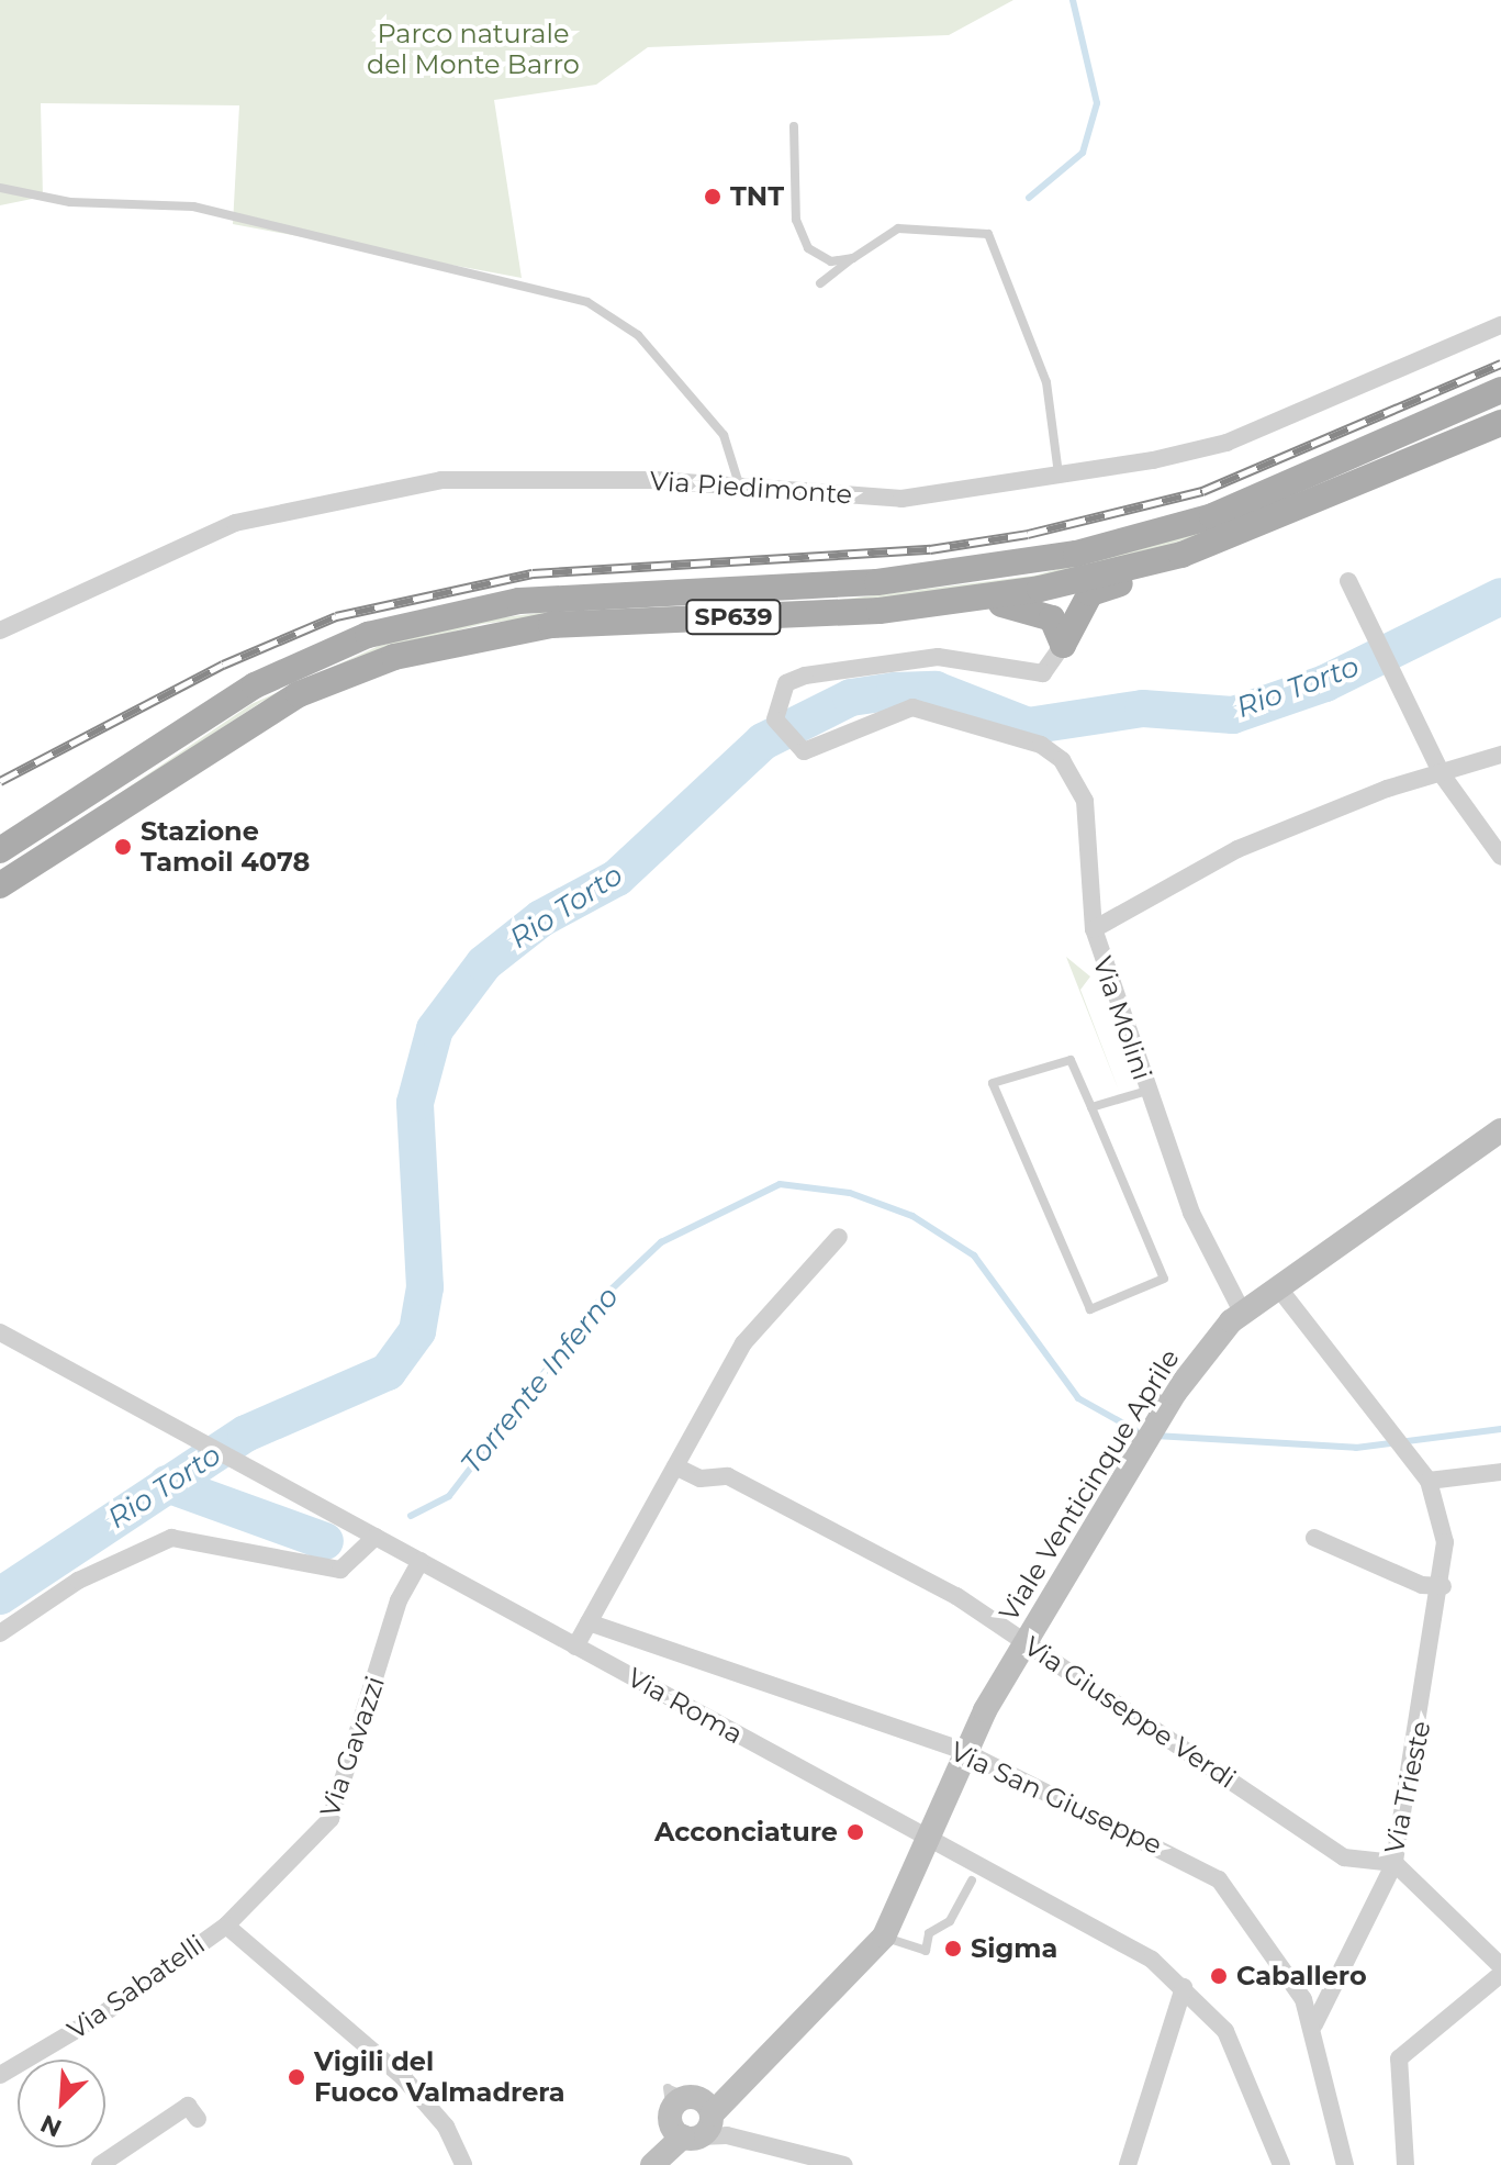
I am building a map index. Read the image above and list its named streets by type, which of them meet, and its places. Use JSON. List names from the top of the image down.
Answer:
{
  "streets": {
    "main road": ["SP639", "Viale Venticinque Aprile"],
    "street": [
      "Via Piedimonte",
      "Via Molini",
      "Via Roma",
      "Via Giuseppe Verdi",
      "Via Gavazzi",
      "Via Trieste",
      "Via San Giuseppe",
      "Via Sabatelli"
    ]
  },
  "crossings": [
    ["Via Molini", "Viale Venticinque Aprile"],
    ["Viale Venticinque Aprile", "Via Roma"],
    ["Viale Venticinque Aprile", "Via Giuseppe Verdi"],
    ["Viale Venticinque Aprile", "Via San Giuseppe"],
    ["Via Roma", "Via Gavazzi"],
    ["Via Giuseppe Verdi", "Via Trieste"],
    ["Via Gavazzi", "Via Sabatelli"],
    ["Via Trieste", "Via San Giuseppe"]
  ],
  "water": ["Rio Torto", "Torrente Inferno"],
  "parks": ["Parco naturale del Monte Barro"],
  "places": [
    "TNT",
    "Stazione Tamoil 4078",
    "Acconciature",
    "Sigma",
    "Caballero",
    "Vigili del Fuoco Valmadrera"
  ],
  "north": "bottom left"
}
